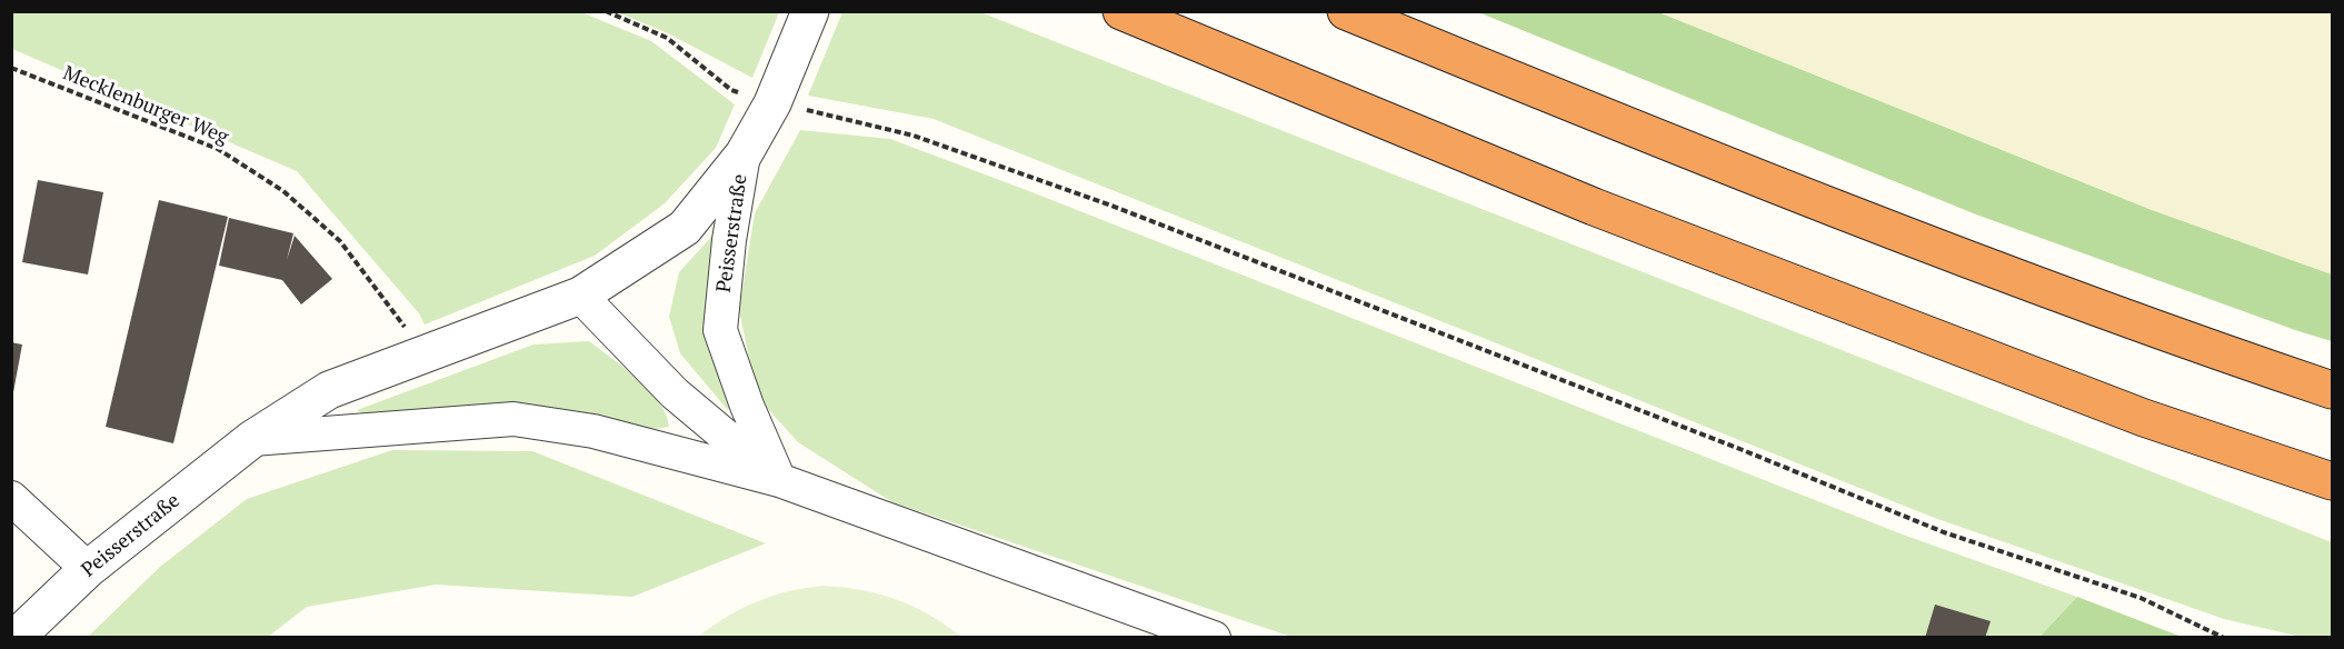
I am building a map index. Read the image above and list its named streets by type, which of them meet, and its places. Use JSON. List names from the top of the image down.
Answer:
{
  "streets": {
    "street": ["Peisserstraße"],
    "path": ["Mecklenburger Weg"]
  },
  "crossings": [
    ["Mecklenburger Weg", "Peisserstraße"]
  ]
}
